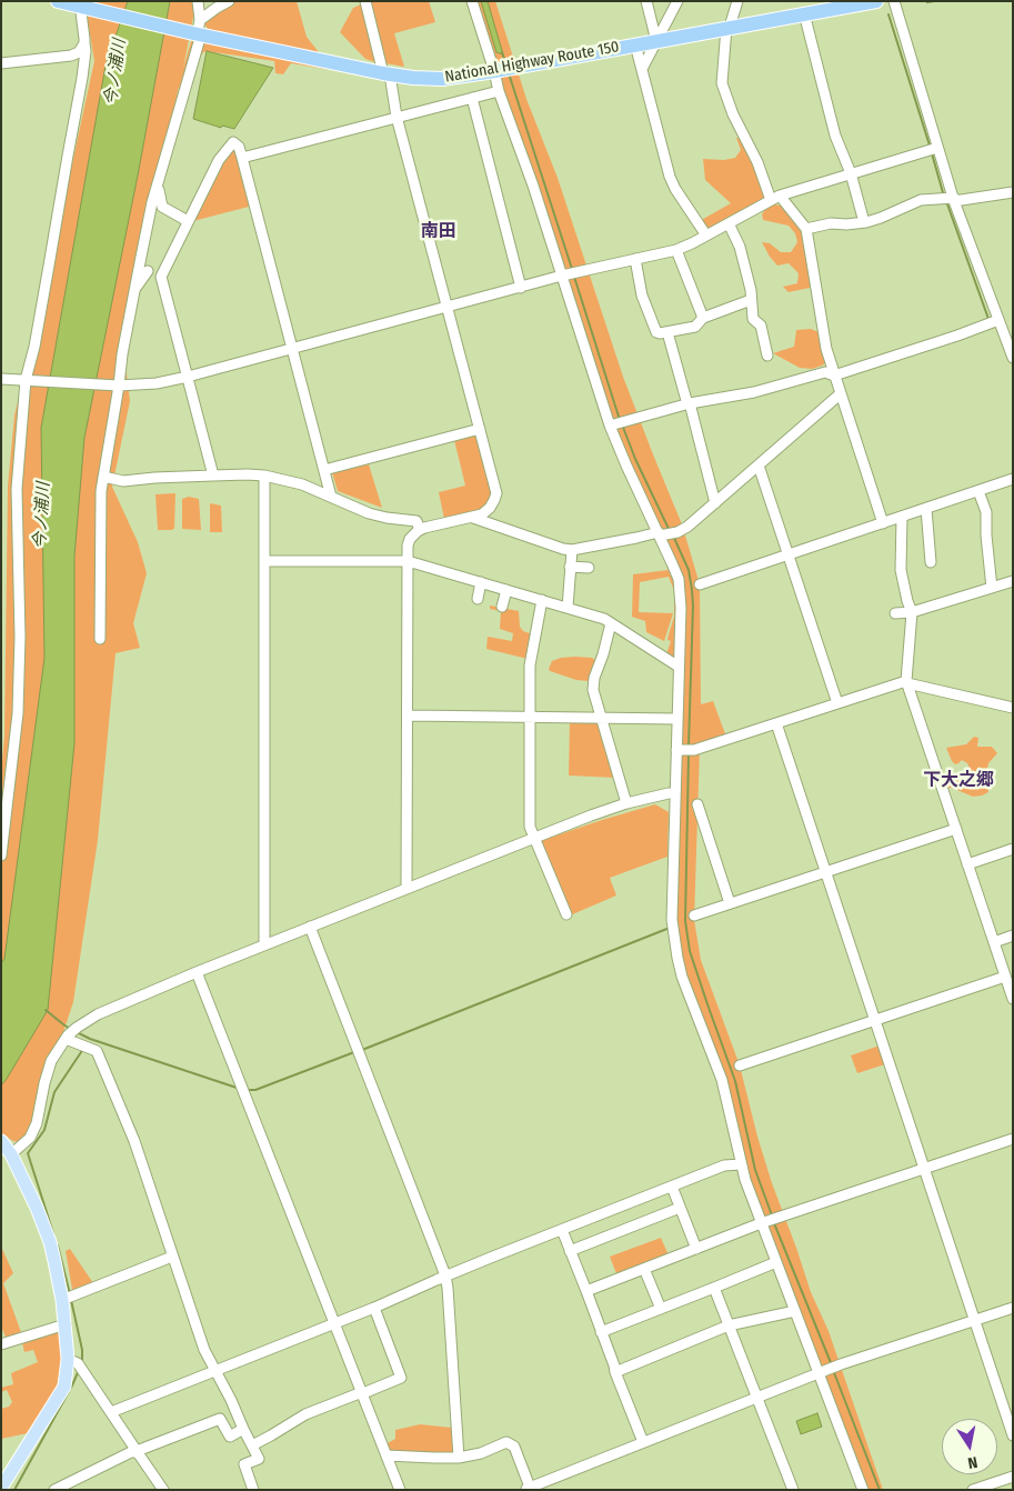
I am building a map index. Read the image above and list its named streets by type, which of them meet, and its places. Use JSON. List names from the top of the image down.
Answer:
{
  "streets": {
    "highway": ["National Highway Route 150"]
  },
  "districts": ["南田", "下大之郷"],
  "water": ["今ノ浦川"],
  "north": "bottom"
}
